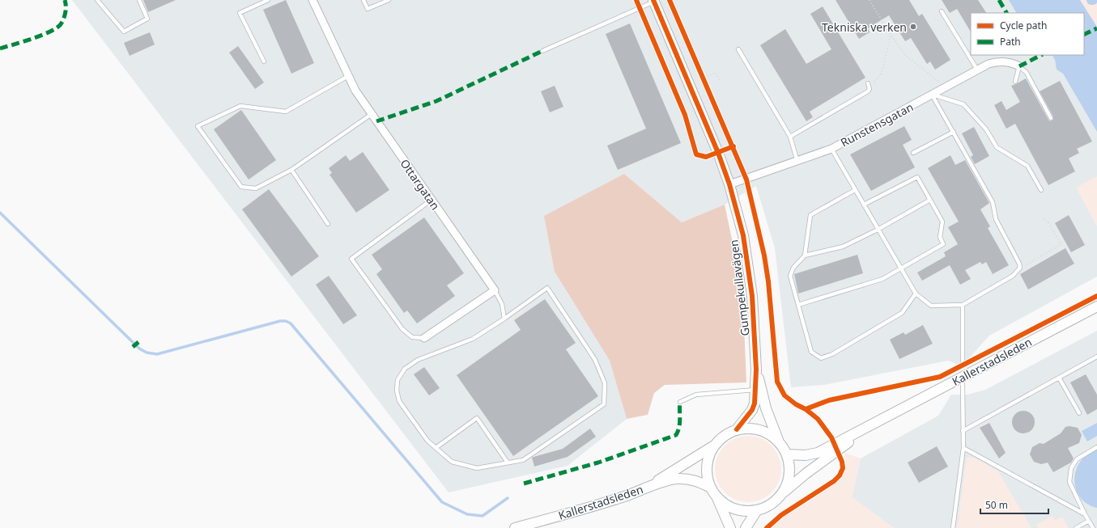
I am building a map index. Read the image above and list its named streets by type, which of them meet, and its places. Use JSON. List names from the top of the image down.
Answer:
{
  "streets": {
    "main road": ["Gumpekullavägen", "Kallerstadsleden"],
    "street": ["Runstensgatan", "Ottargatan"]
  },
  "crossings": [
    ["Runstensgatan", "Gumpekullavägen"],
    ["Gumpekullavägen", "Kallerstadsleden"]
  ],
  "places": ["Tekniska verken"],
  "legend": ["Cycle path", "Path"],
  "scale_bar": "50 m"
}
